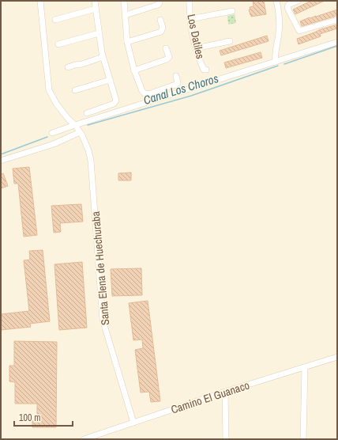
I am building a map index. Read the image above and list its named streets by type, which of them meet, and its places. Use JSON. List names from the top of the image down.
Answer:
{
  "streets": {
    "street": ["Los Datiles", "Santa Elena de Huechuraba", "Camino El Guanaco"]
  },
  "crossings": [
    ["Santa Elena de Huechuraba", "Camino El Guanaco"]
  ],
  "water": ["Canal Los Choros"],
  "scale_bar": "100 m"
}
